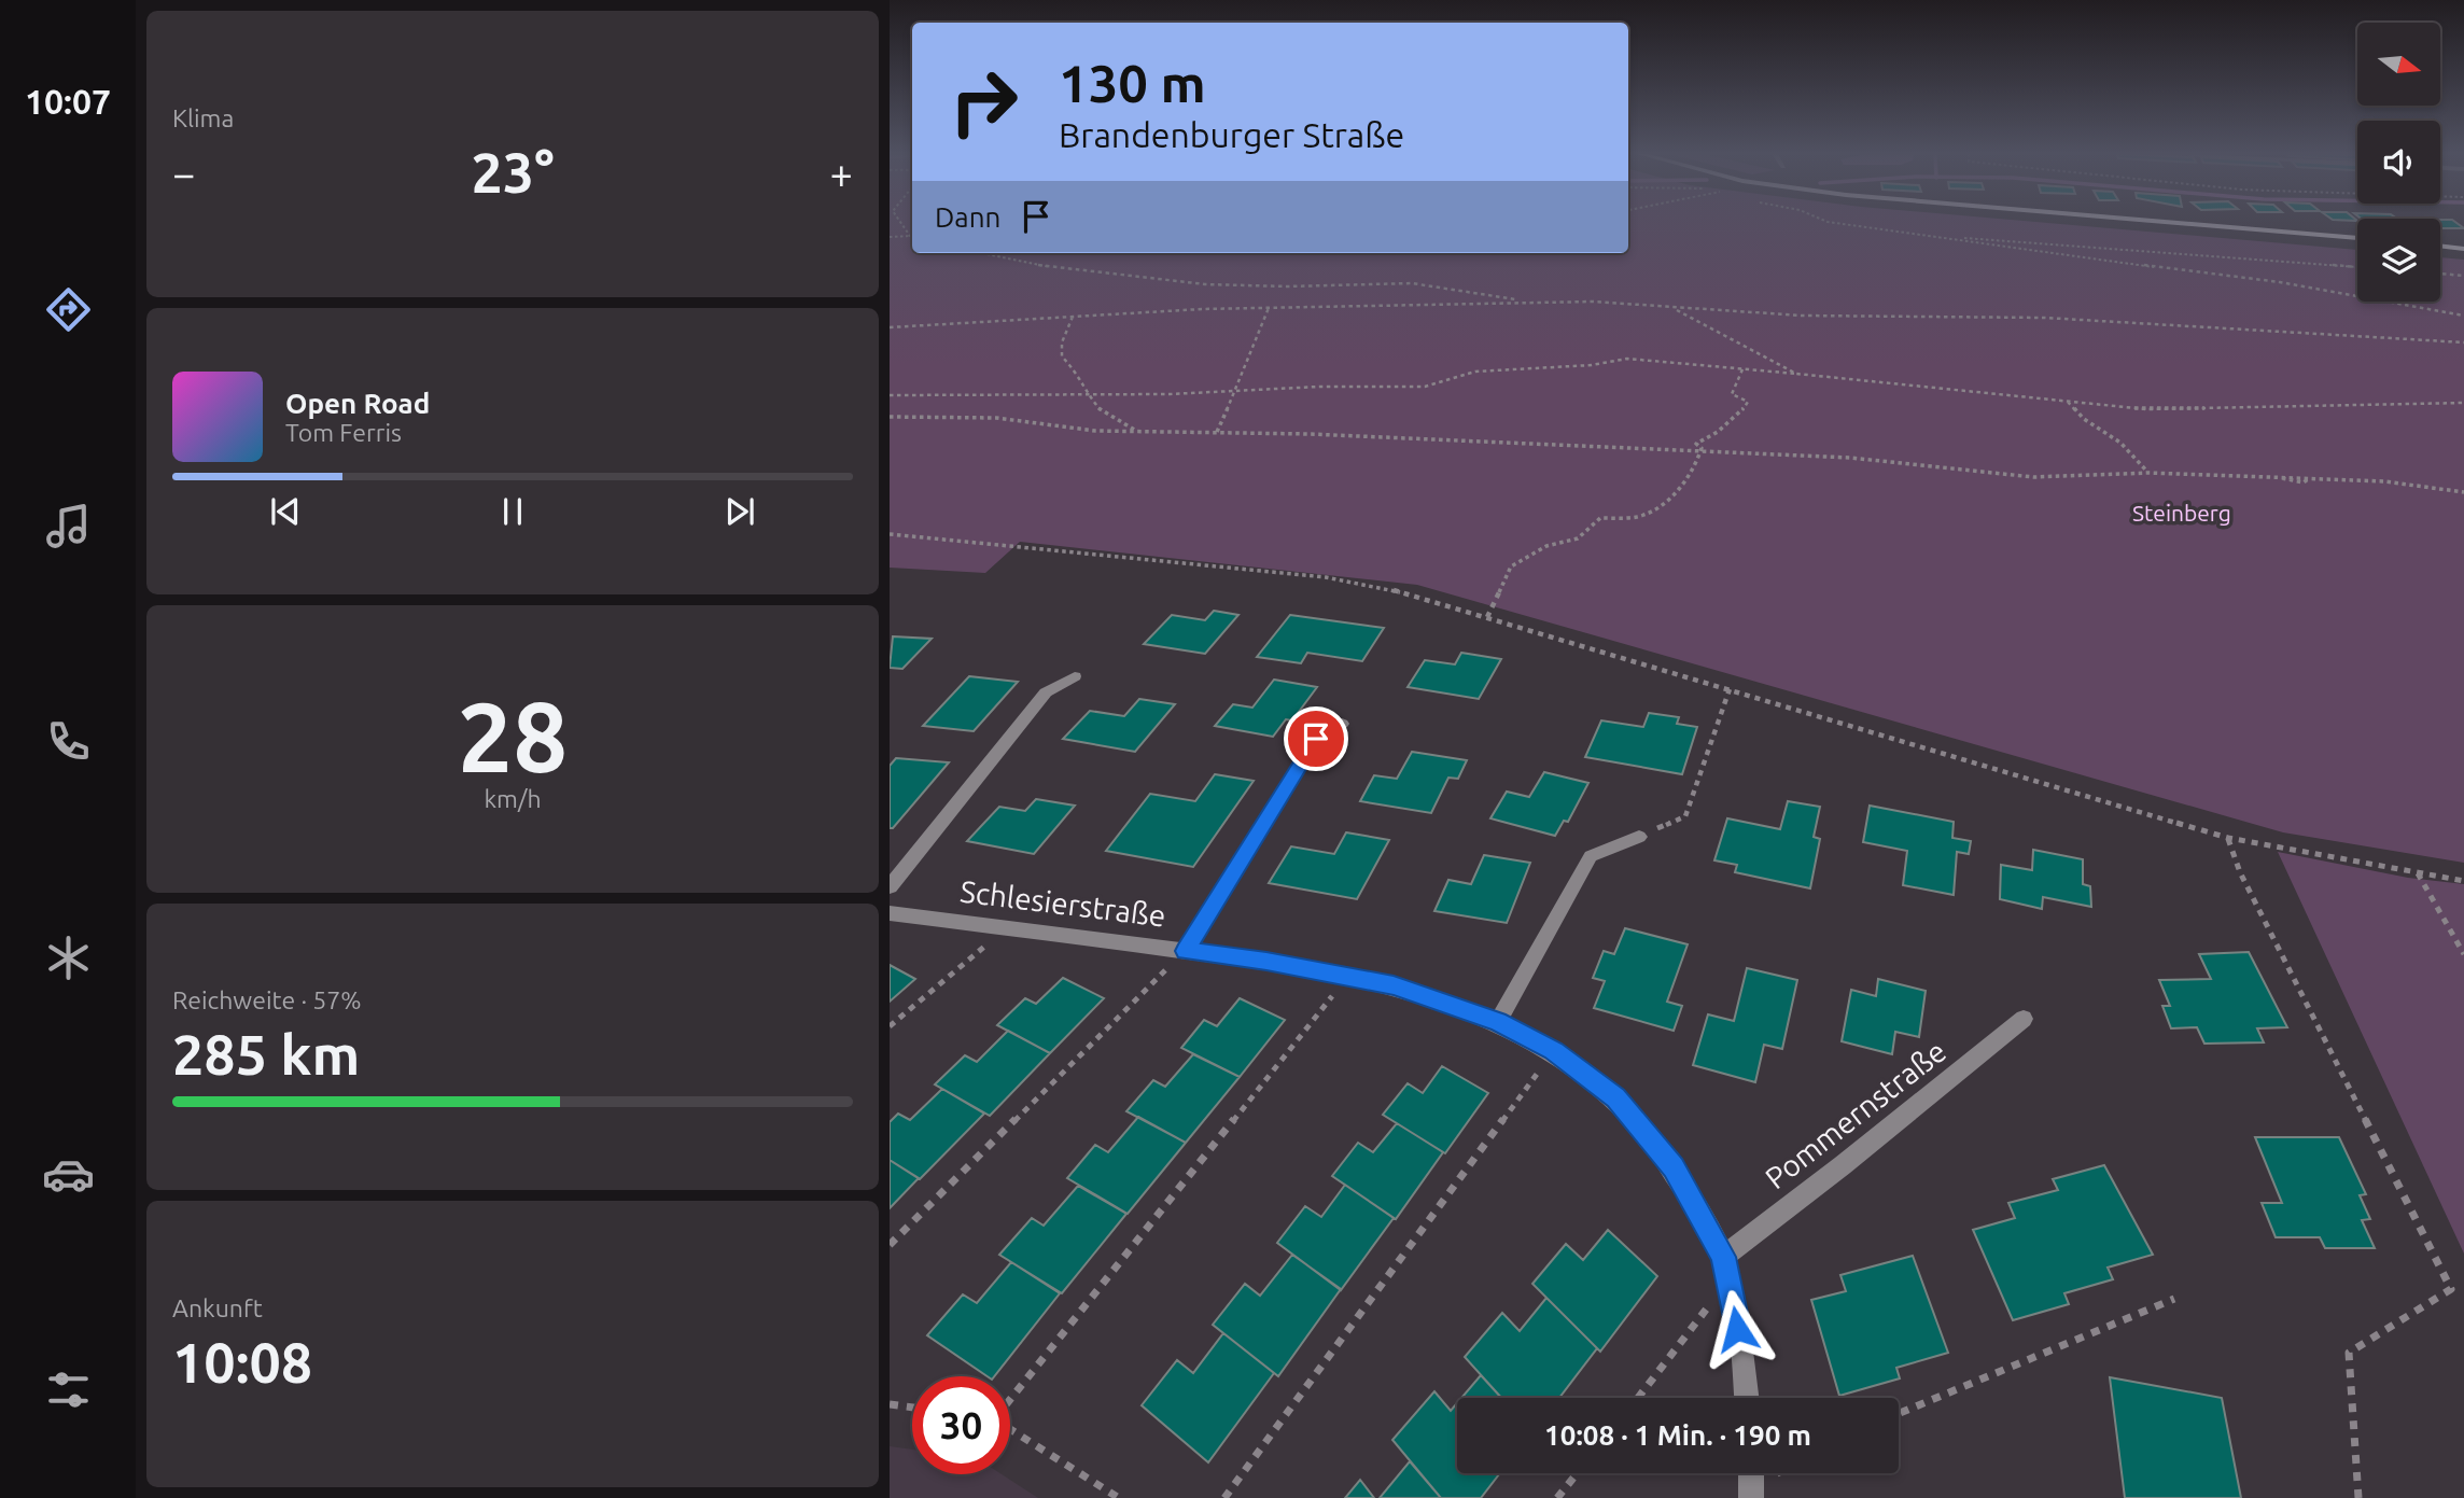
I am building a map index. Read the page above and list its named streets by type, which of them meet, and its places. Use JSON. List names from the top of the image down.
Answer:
{
  "streets": {
    "street": ["Schlesierstraße", "Pommernstraße"]
  },
  "crossings": [
    ["Schlesierstraße", "Pommernstraße"]
  ],
  "parks": ["Steinberg"],
  "north": "right",
  "page": {
    "tabs": "10:07",
    "tile": [
      "Klima",
      ["28", "km/h"],
      ["Reichweite · 57%", "285 km"],
      ["Ankunft", "10:08"]
    ],
    "turn": ["130 m", "Brandenburger Straße"],
    "heat": ["−", "23°", "+"],
    "then": "Dann",
    "song": ["Open Road", "Tom Ferris"],
    "limit": "30",
    "trip": "10:08 · 1 Min. · 190 m"
  }
}
